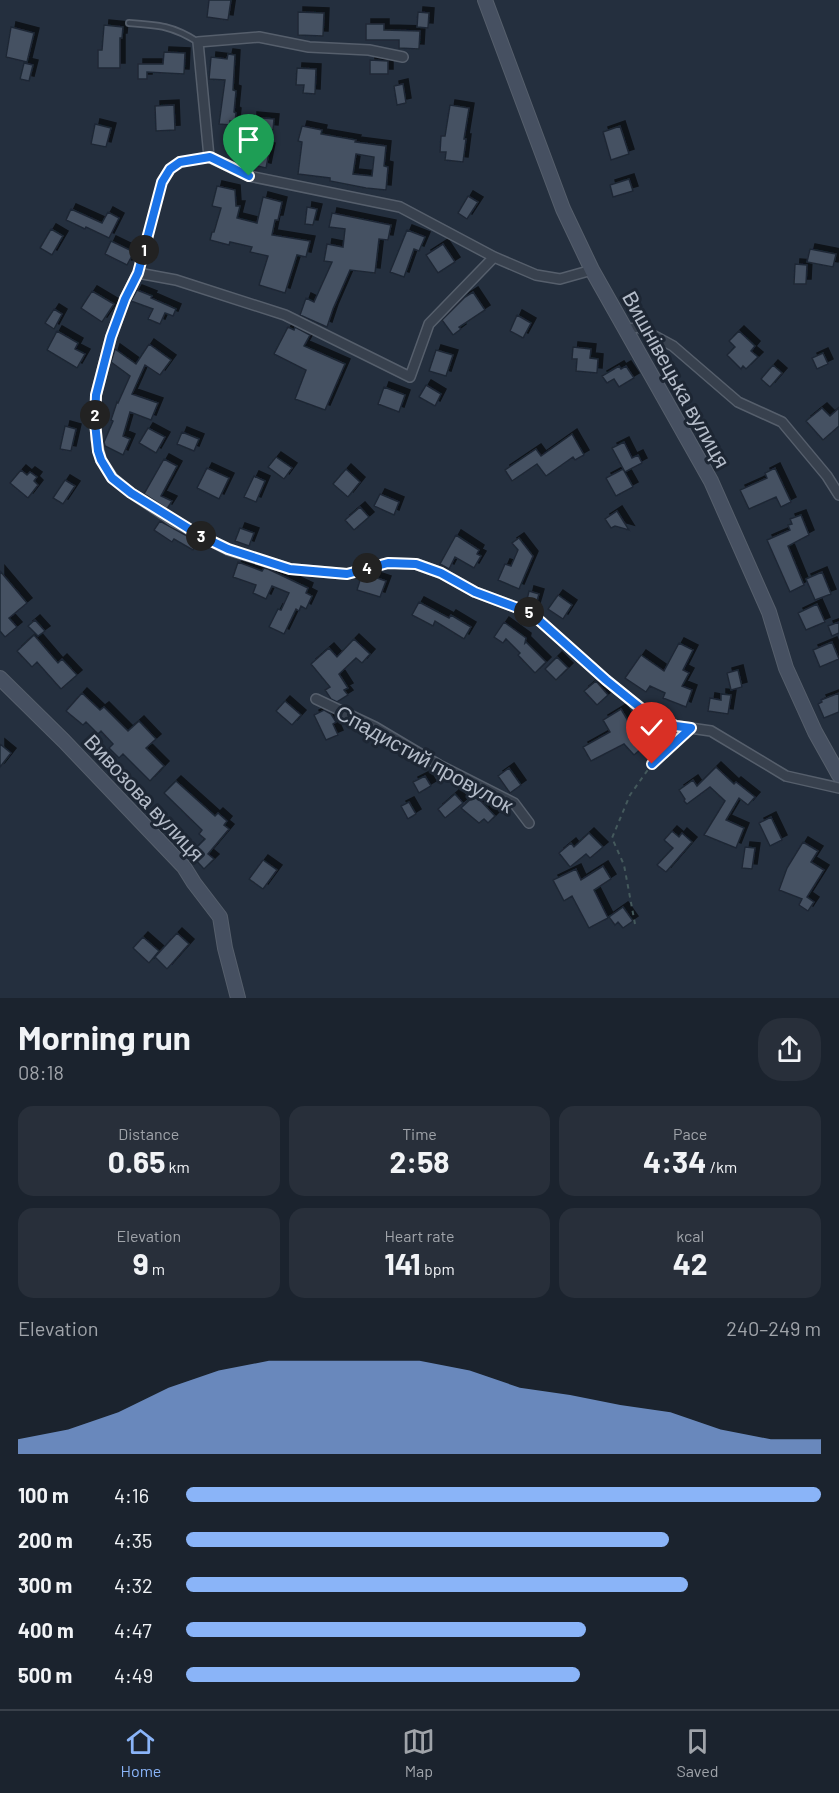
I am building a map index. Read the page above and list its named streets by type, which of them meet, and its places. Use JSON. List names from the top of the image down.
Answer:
{
  "streets": {
    "main road": ["Вишнівецька вулиця", "Вивозова вулиця"],
    "street": ["Спадистий провулок"]
  },
  "page": {
    "pins": [
      "1",
      "2",
      "3",
      "4",
      "5"
    ],
    "heading": ["Morning run", "08:18"],
    "stats": [
      ["Distance", "0.65 km"],
      ["Time", "2:58"],
      ["Pace", "4:34 /km"],
      ["Elevation", "9 m"],
      ["Heart rate", "141 bpm"],
      ["kcal", "42"]
    ],
    "chart": ["Elevation", "240–249 m"],
    "list": [
      {
        "name": "100 m",
        "note": "4:16"
      },
      {
        "name": "200 m",
        "note": "4:35"
      },
      {
        "name": "300 m",
        "note": "4:32"
      },
      {
        "name": "400 m",
        "note": "4:47"
      },
      {
        "name": "500 m",
        "note": "4:49"
      }
    ],
    "tabs": ["Home", "Map", "Saved"]
  }
}
